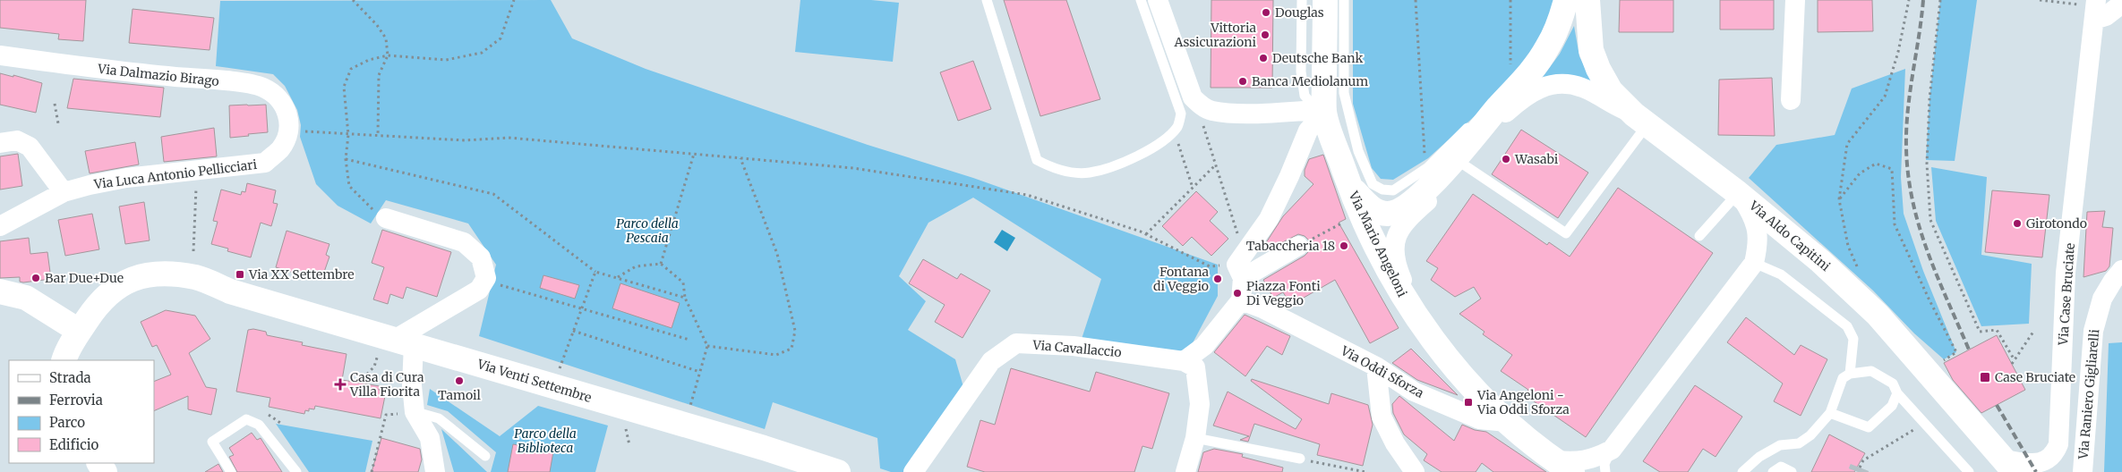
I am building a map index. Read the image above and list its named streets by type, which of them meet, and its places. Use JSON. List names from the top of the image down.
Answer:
{
  "streets": {
    "main road": ["Via Aldo Capitini", "Via Mario Angeloni", "Via Venti Settembre"],
    "street": [
      "Via Dalmazio Birago",
      "Via Luca Antonio Pellicciari",
      "Via Case Bruciate",
      "Via Cavallaccio",
      "Via Oddi Sforza",
      "Via Raniero Gigliarelli"
    ]
  },
  "crossings": [
    ["Via Dalmazio Birago", "Via Luca Antonio Pellicciari"],
    ["Via Aldo Capitini", "Via Mario Angeloni"],
    ["Via Aldo Capitini", "Via Case Bruciate"],
    ["Via Mario Angeloni", "Via Oddi Sforza"]
  ],
  "parks": ["Parco della Pescaia", "Parco della Biblioteca"],
  "places": {
    "other": [
      "Douglas",
      "Vittoria Assicurazioni",
      "Deutsche Bank",
      "Banca Mediolanum",
      "Wasabi",
      "Girotondo",
      "Tabaccheria 18",
      "Bar Due+Due",
      "Fontana di Veggio",
      "Piazza Fonti Di Veggio",
      "Tamoil"
    ],
    "transit": ["Via XX Settembre", "Case Bruciate", "Via Angeloni - Via Oddi Sforza"],
    "health": ["Casa di Cura Villa Fiorita"]
  },
  "legend": [
    "Strada",
    "Ferrovia",
    "Parco",
    "Edificio"
  ]
}
